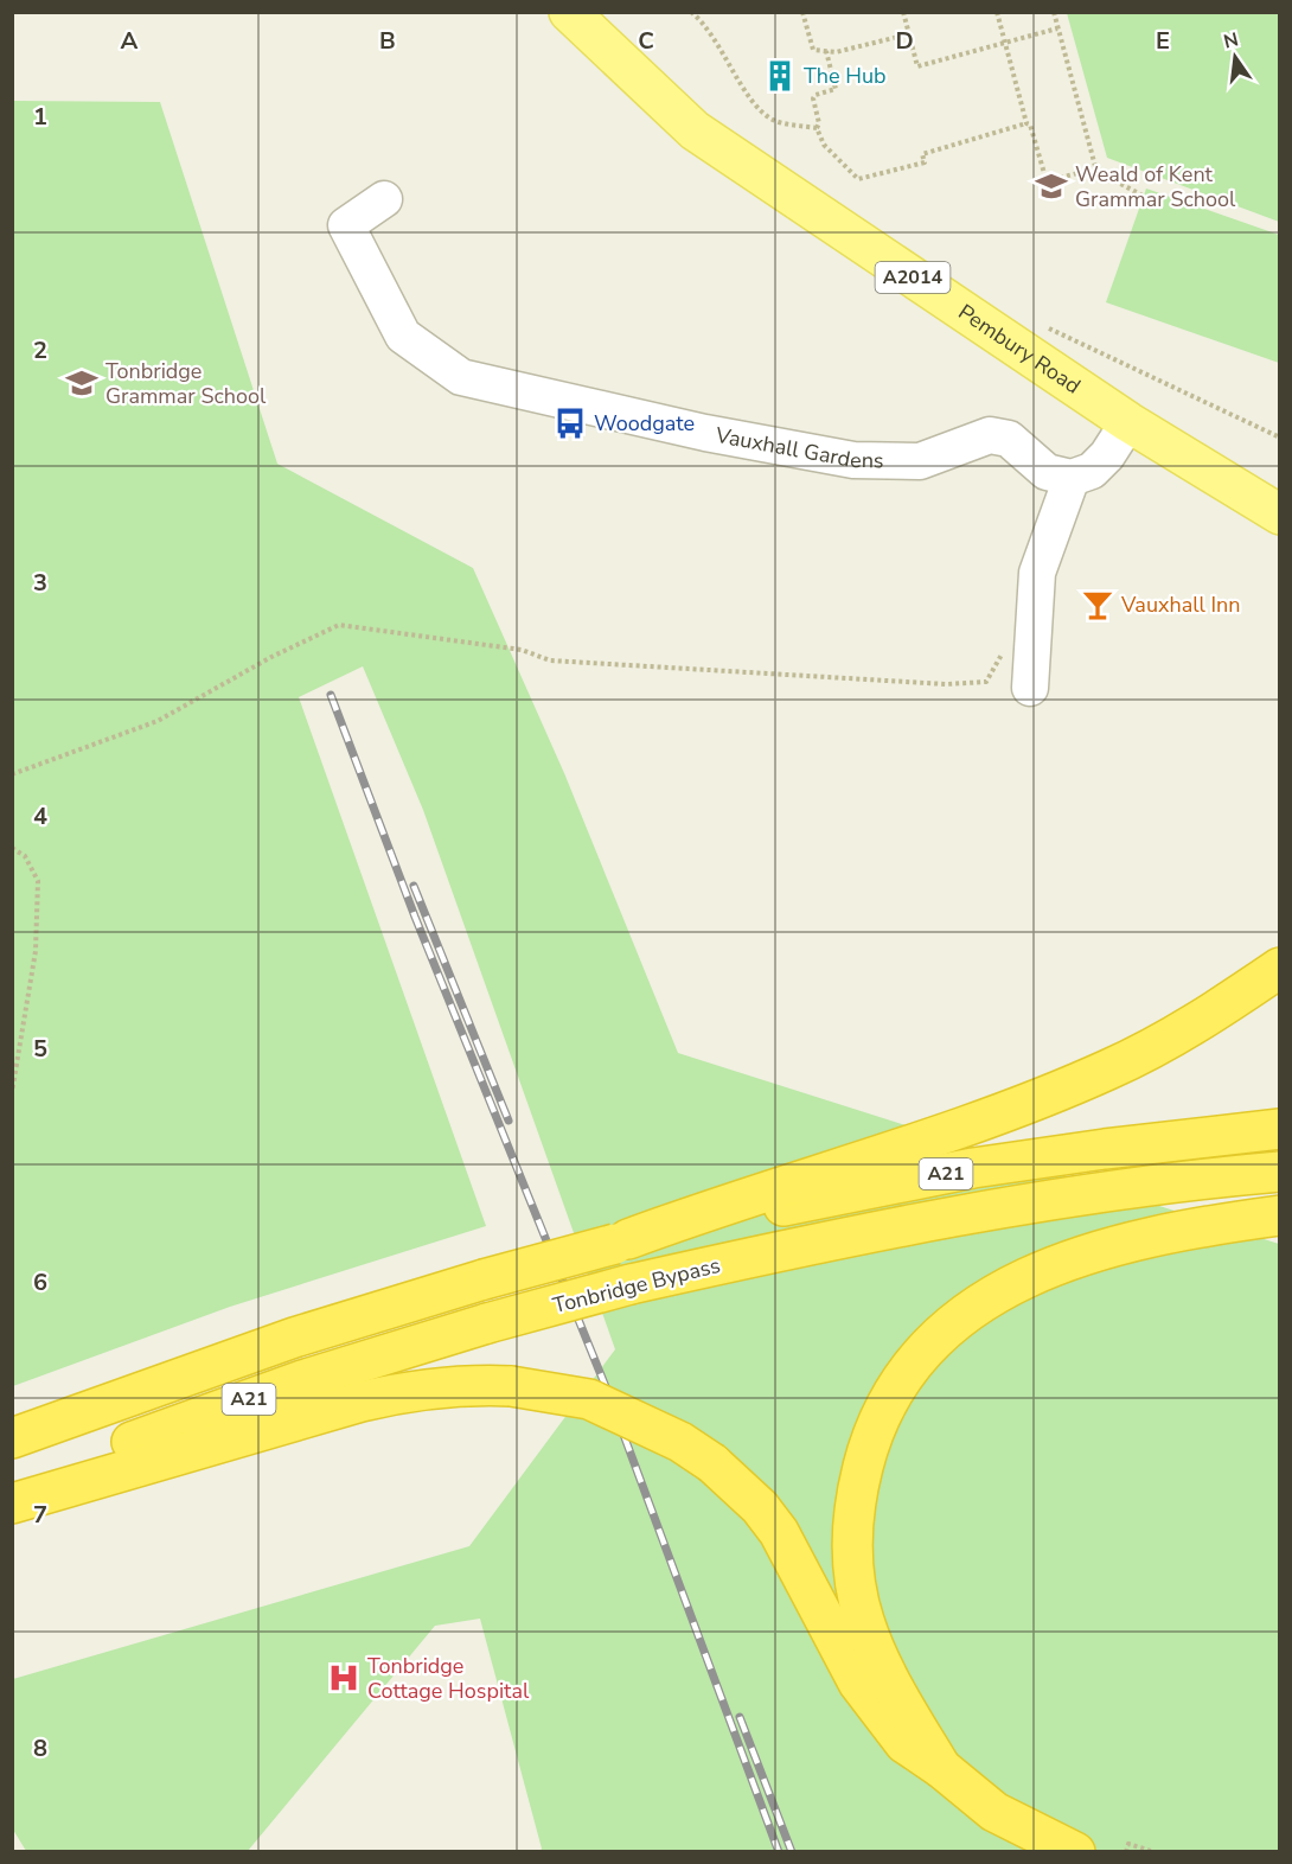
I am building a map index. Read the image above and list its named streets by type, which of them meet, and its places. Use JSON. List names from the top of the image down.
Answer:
{
  "streets": {
    "highway": ["A21", "Tonbridge Bypass"],
    "main road": ["A2014", "Pembury Road"],
    "street": ["Vauxhall Gardens"]
  },
  "places": {
    "building": ["The Hub"],
    "school or university": ["Weald of Kent Grammar School", "Tonbridge Grammar School"],
    "bus stop": ["Woodgate"],
    "bar": ["Vauxhall Inn"],
    "hospital": ["Tonbridge Cottage Hospital"]
  },
  "north": "top",
  "grid": {
    "columns": [
      "A",
      "B",
      "C",
      "D",
      "E"
    ],
    "rows": [
      "1",
      "2",
      "3",
      "4",
      "5",
      "6",
      "7",
      "8"
    ]
  }
}
